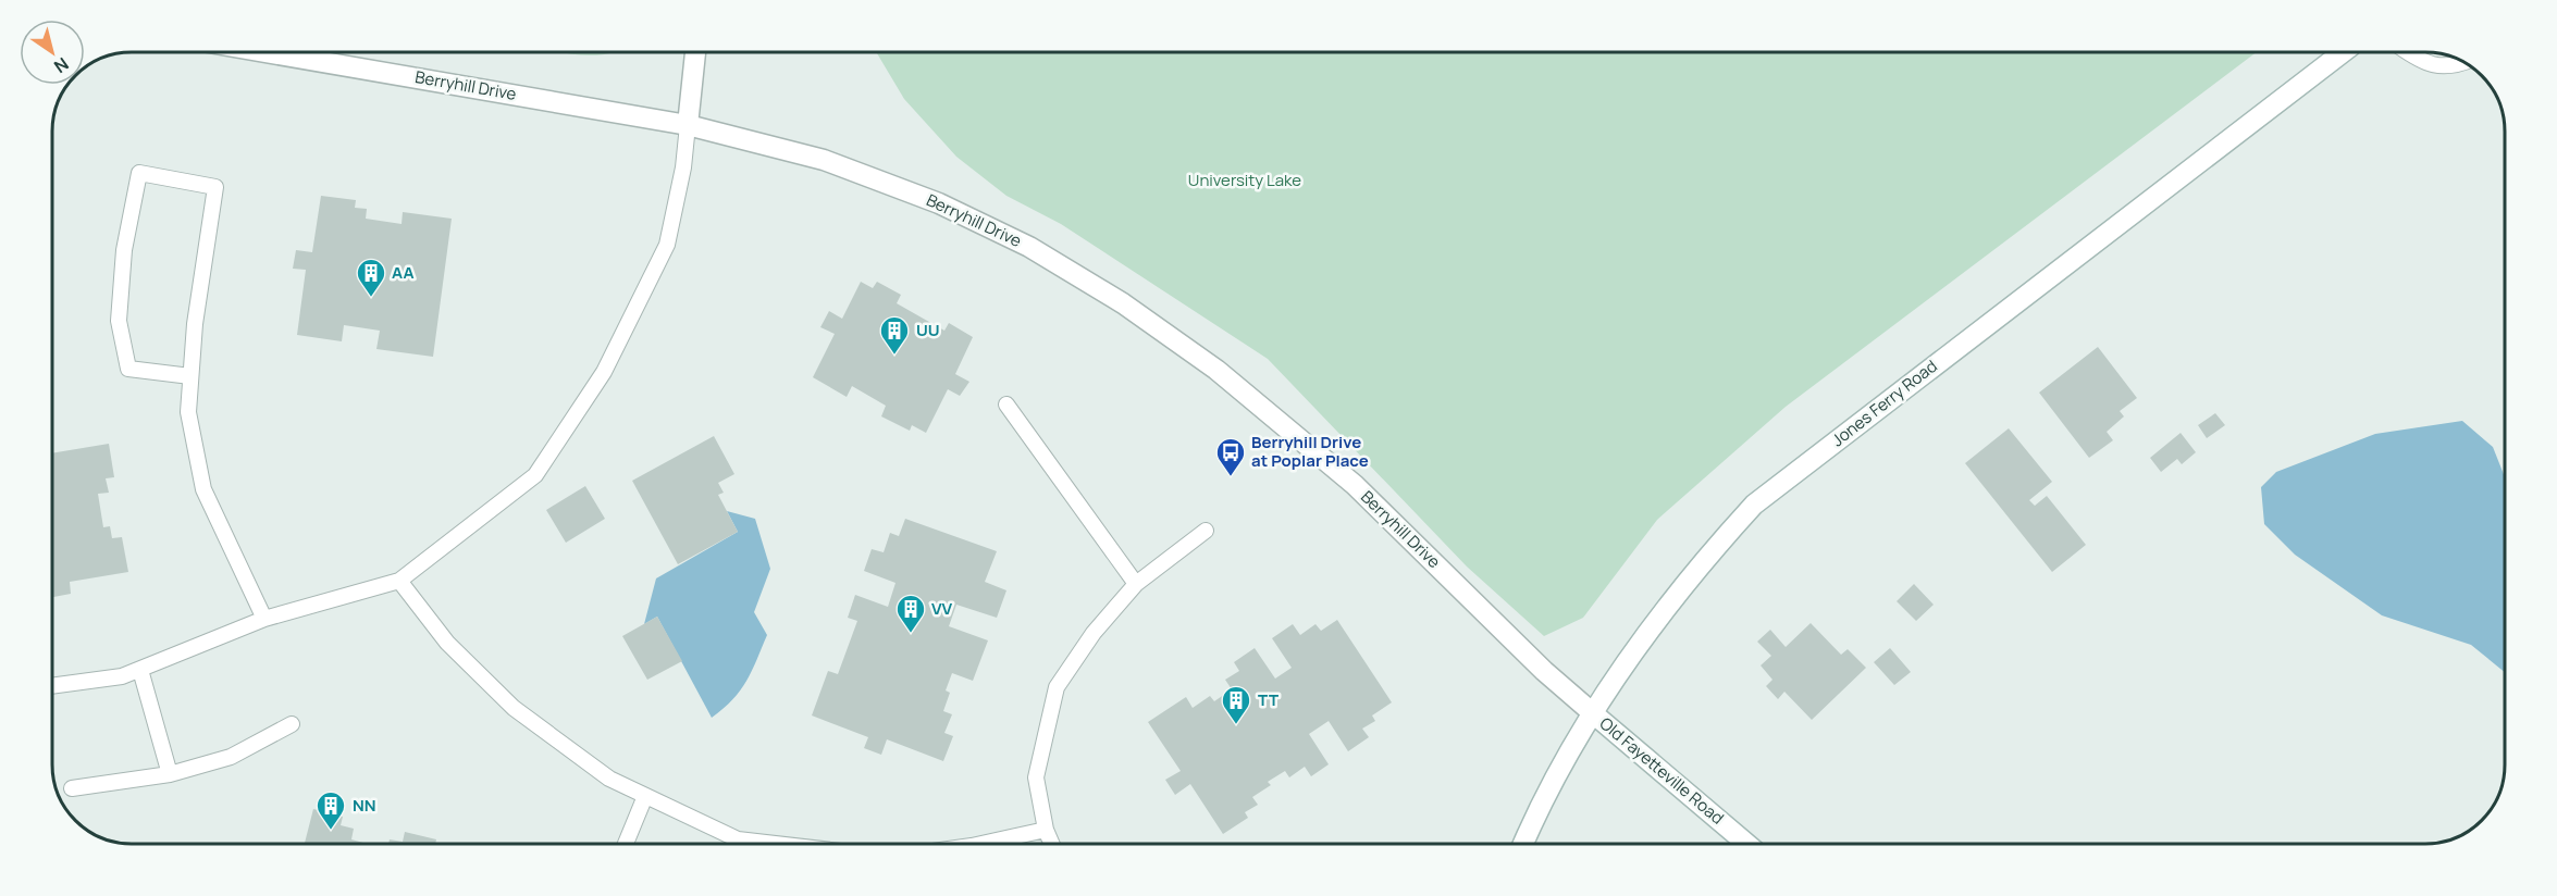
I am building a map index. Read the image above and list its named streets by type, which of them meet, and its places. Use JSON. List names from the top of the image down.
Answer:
{
  "streets": {
    "street": ["Berryhill Drive", "Jones Ferry Road", "Old Fayetteville Road"]
  },
  "crossings": [
    ["Berryhill Drive", "Jones Ferry Road"],
    ["Berryhill Drive", "Old Fayetteville Road"],
    ["Jones Ferry Road", "Old Fayetteville Road"]
  ],
  "parks": ["University Lake"],
  "places": {
    "building": [
      "AA",
      "UU",
      "VV",
      "TT",
      "NN"
    ],
    "bus stop": ["Berryhill Drive at Poplar Place"]
  },
  "north": "bottom right"
}
